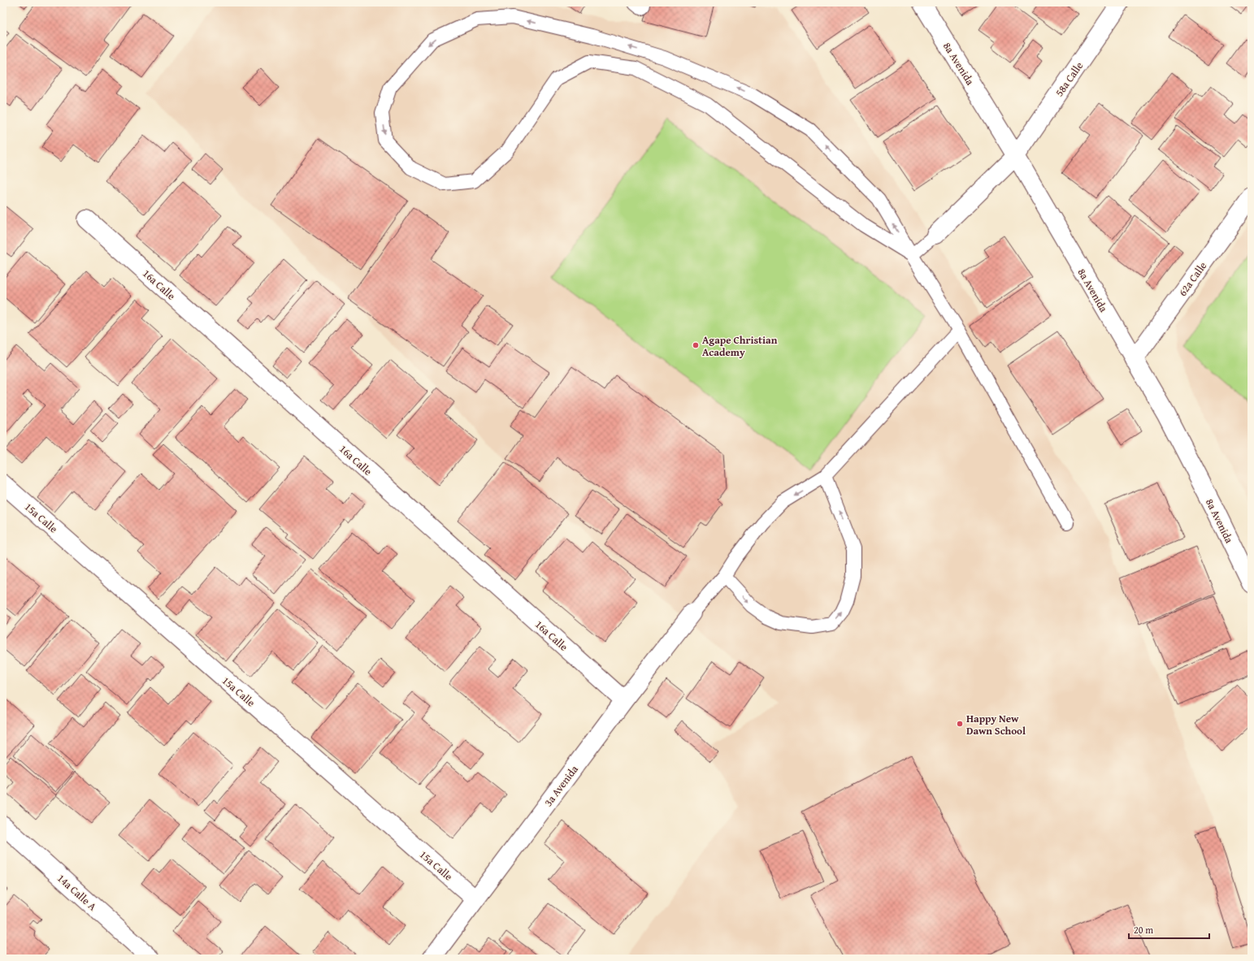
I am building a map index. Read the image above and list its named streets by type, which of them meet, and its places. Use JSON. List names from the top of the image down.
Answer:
{
  "streets": {
    "street": [
      "8a Avenida",
      "58a Calle",
      "62a Calle",
      "16a Calle",
      "15a Calle",
      "3a Avenida",
      "14a Calle A"
    ]
  },
  "crossings": [
    ["8a Avenida", "58a Calle"],
    ["8a Avenida", "62a Calle"],
    ["16a Calle", "3a Avenida"],
    ["15a Calle", "3a Avenida"]
  ],
  "places": ["Agape Christian Academy", "Happy New Dawn School"],
  "scale_bar": "20 m"
}
